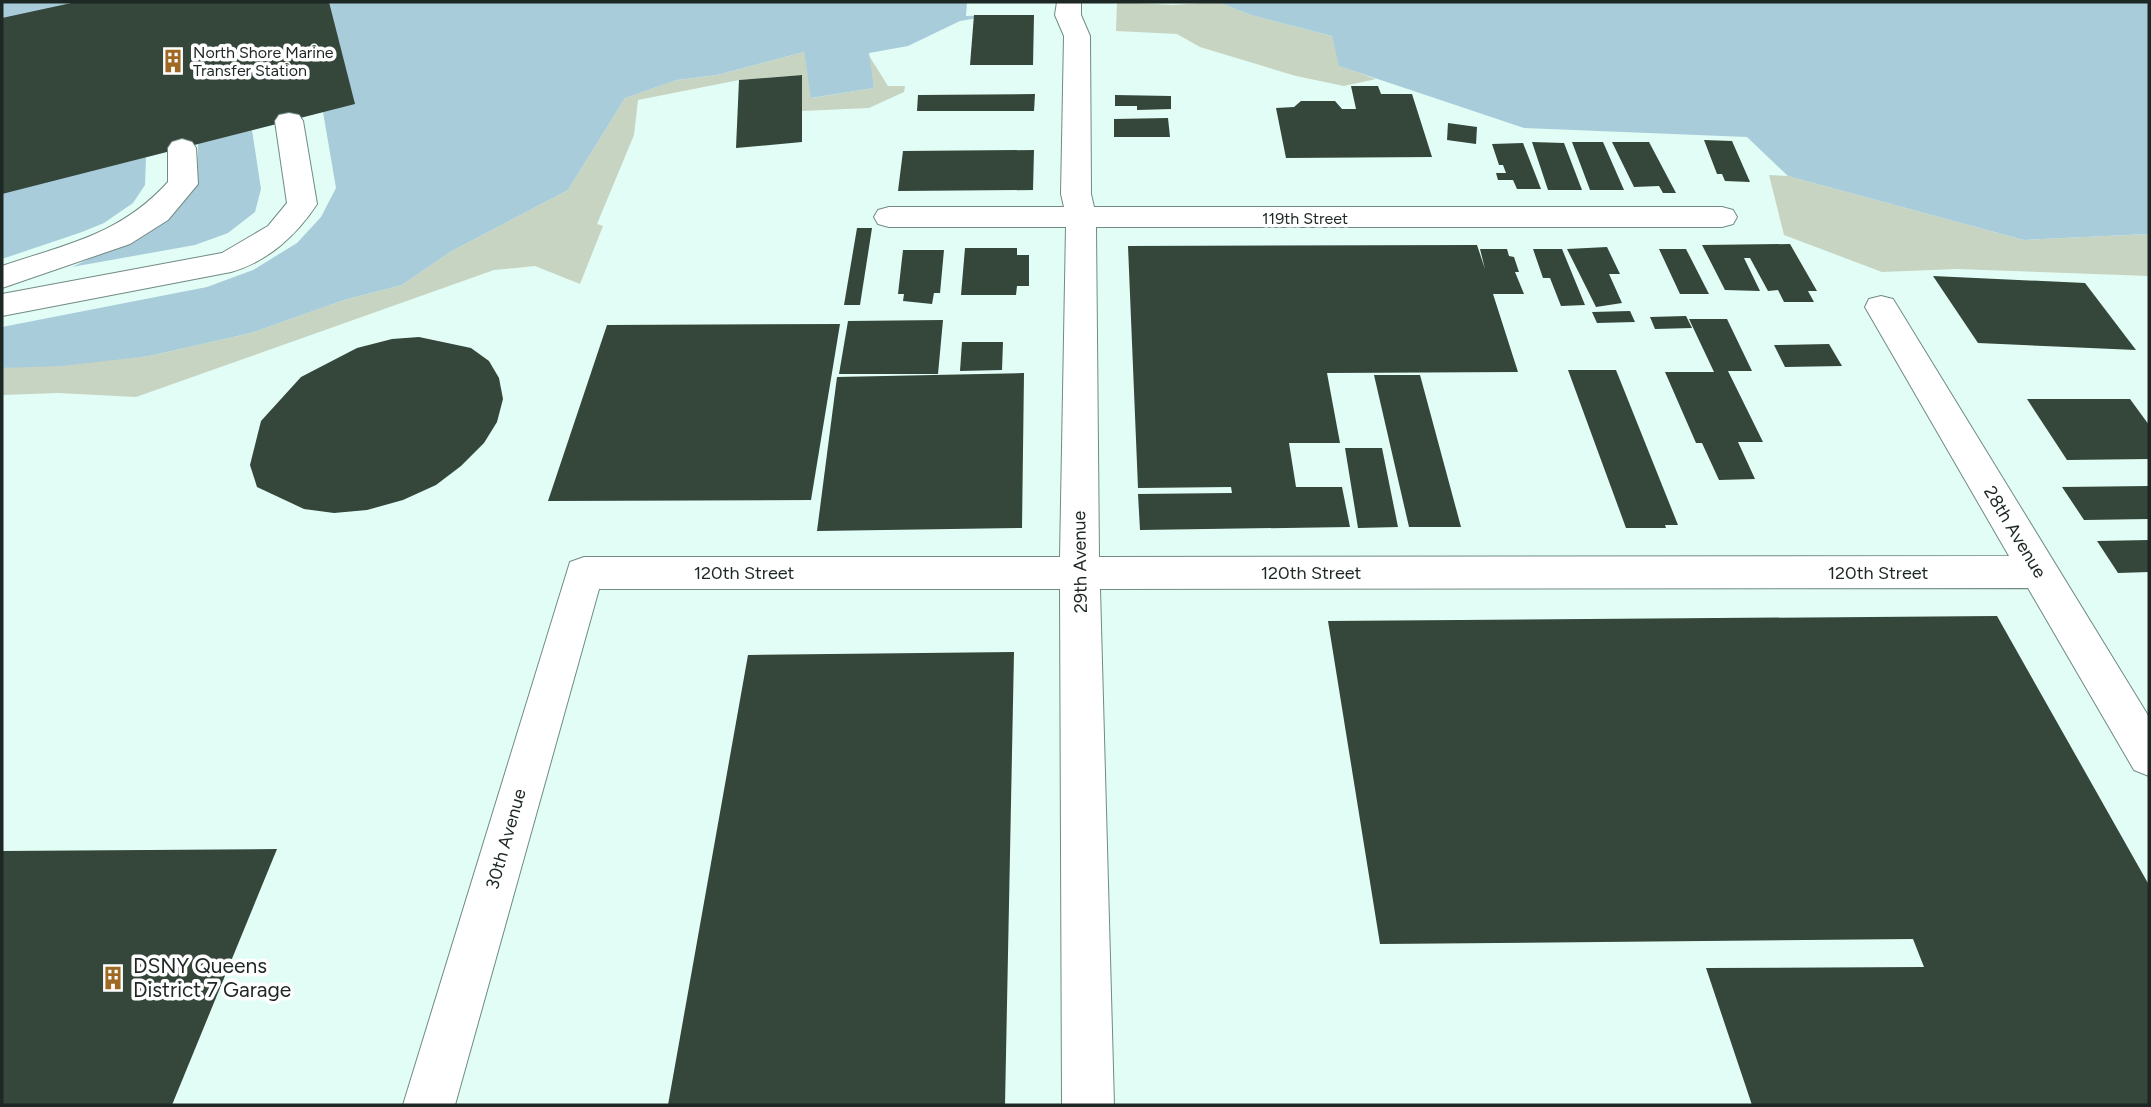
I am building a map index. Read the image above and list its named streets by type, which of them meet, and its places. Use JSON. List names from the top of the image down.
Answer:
{
  "streets": {
    "street": [
      "119th Street",
      "28th Avenue",
      "29th Avenue",
      "120th Street",
      "30th Avenue"
    ]
  },
  "crossings": [
    ["119th Street", "29th Avenue"],
    ["28th Avenue", "120th Street"],
    ["29th Avenue", "120th Street"],
    ["120th Street", "30th Avenue"]
  ],
  "places": {
    "building": ["North Shore Marine Transfer Station", "DSNY Queens District 7 Garage"]
  }
}
